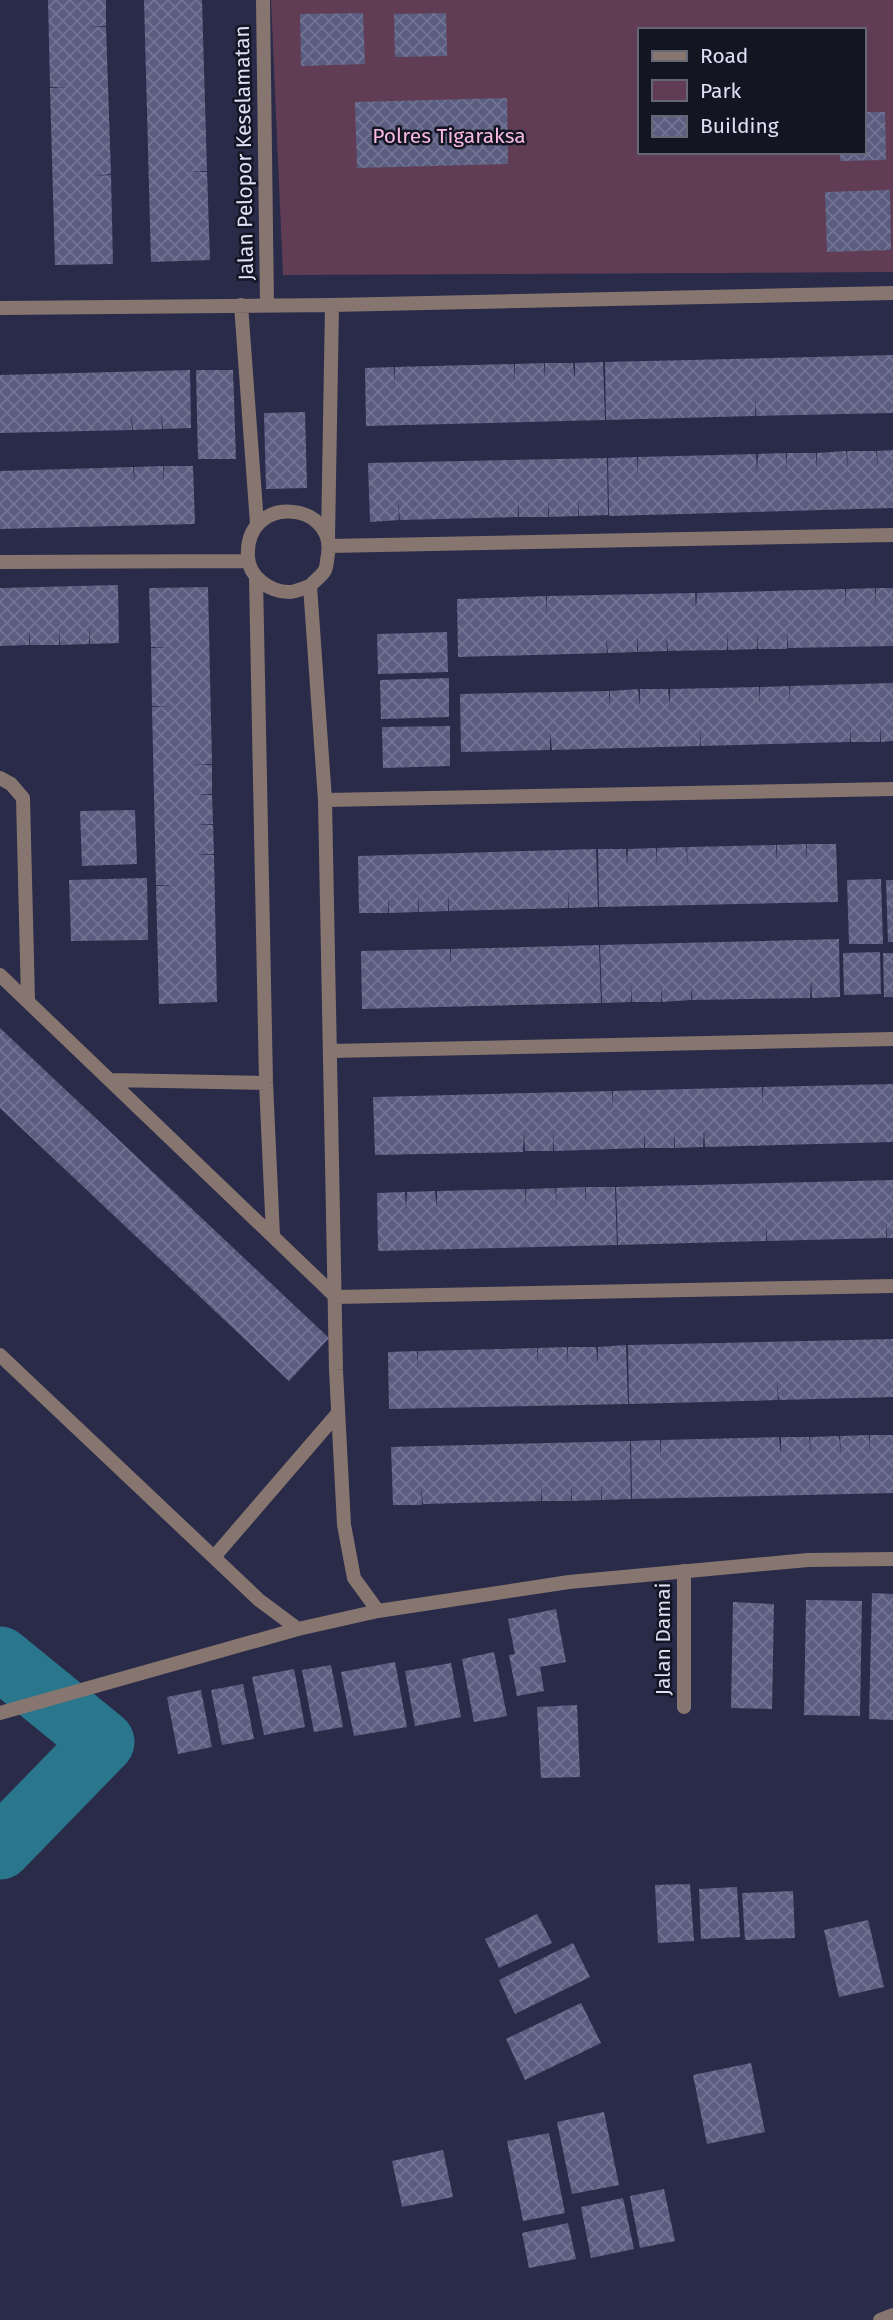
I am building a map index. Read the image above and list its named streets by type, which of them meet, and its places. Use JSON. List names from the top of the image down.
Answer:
{
  "streets": {
    "street": ["Jalan Pelopor Keselamatan", "Jalan Damai"]
  },
  "parks": ["Polres Tigaraksa"],
  "legend": ["Road", "Park", "Building"]
}
